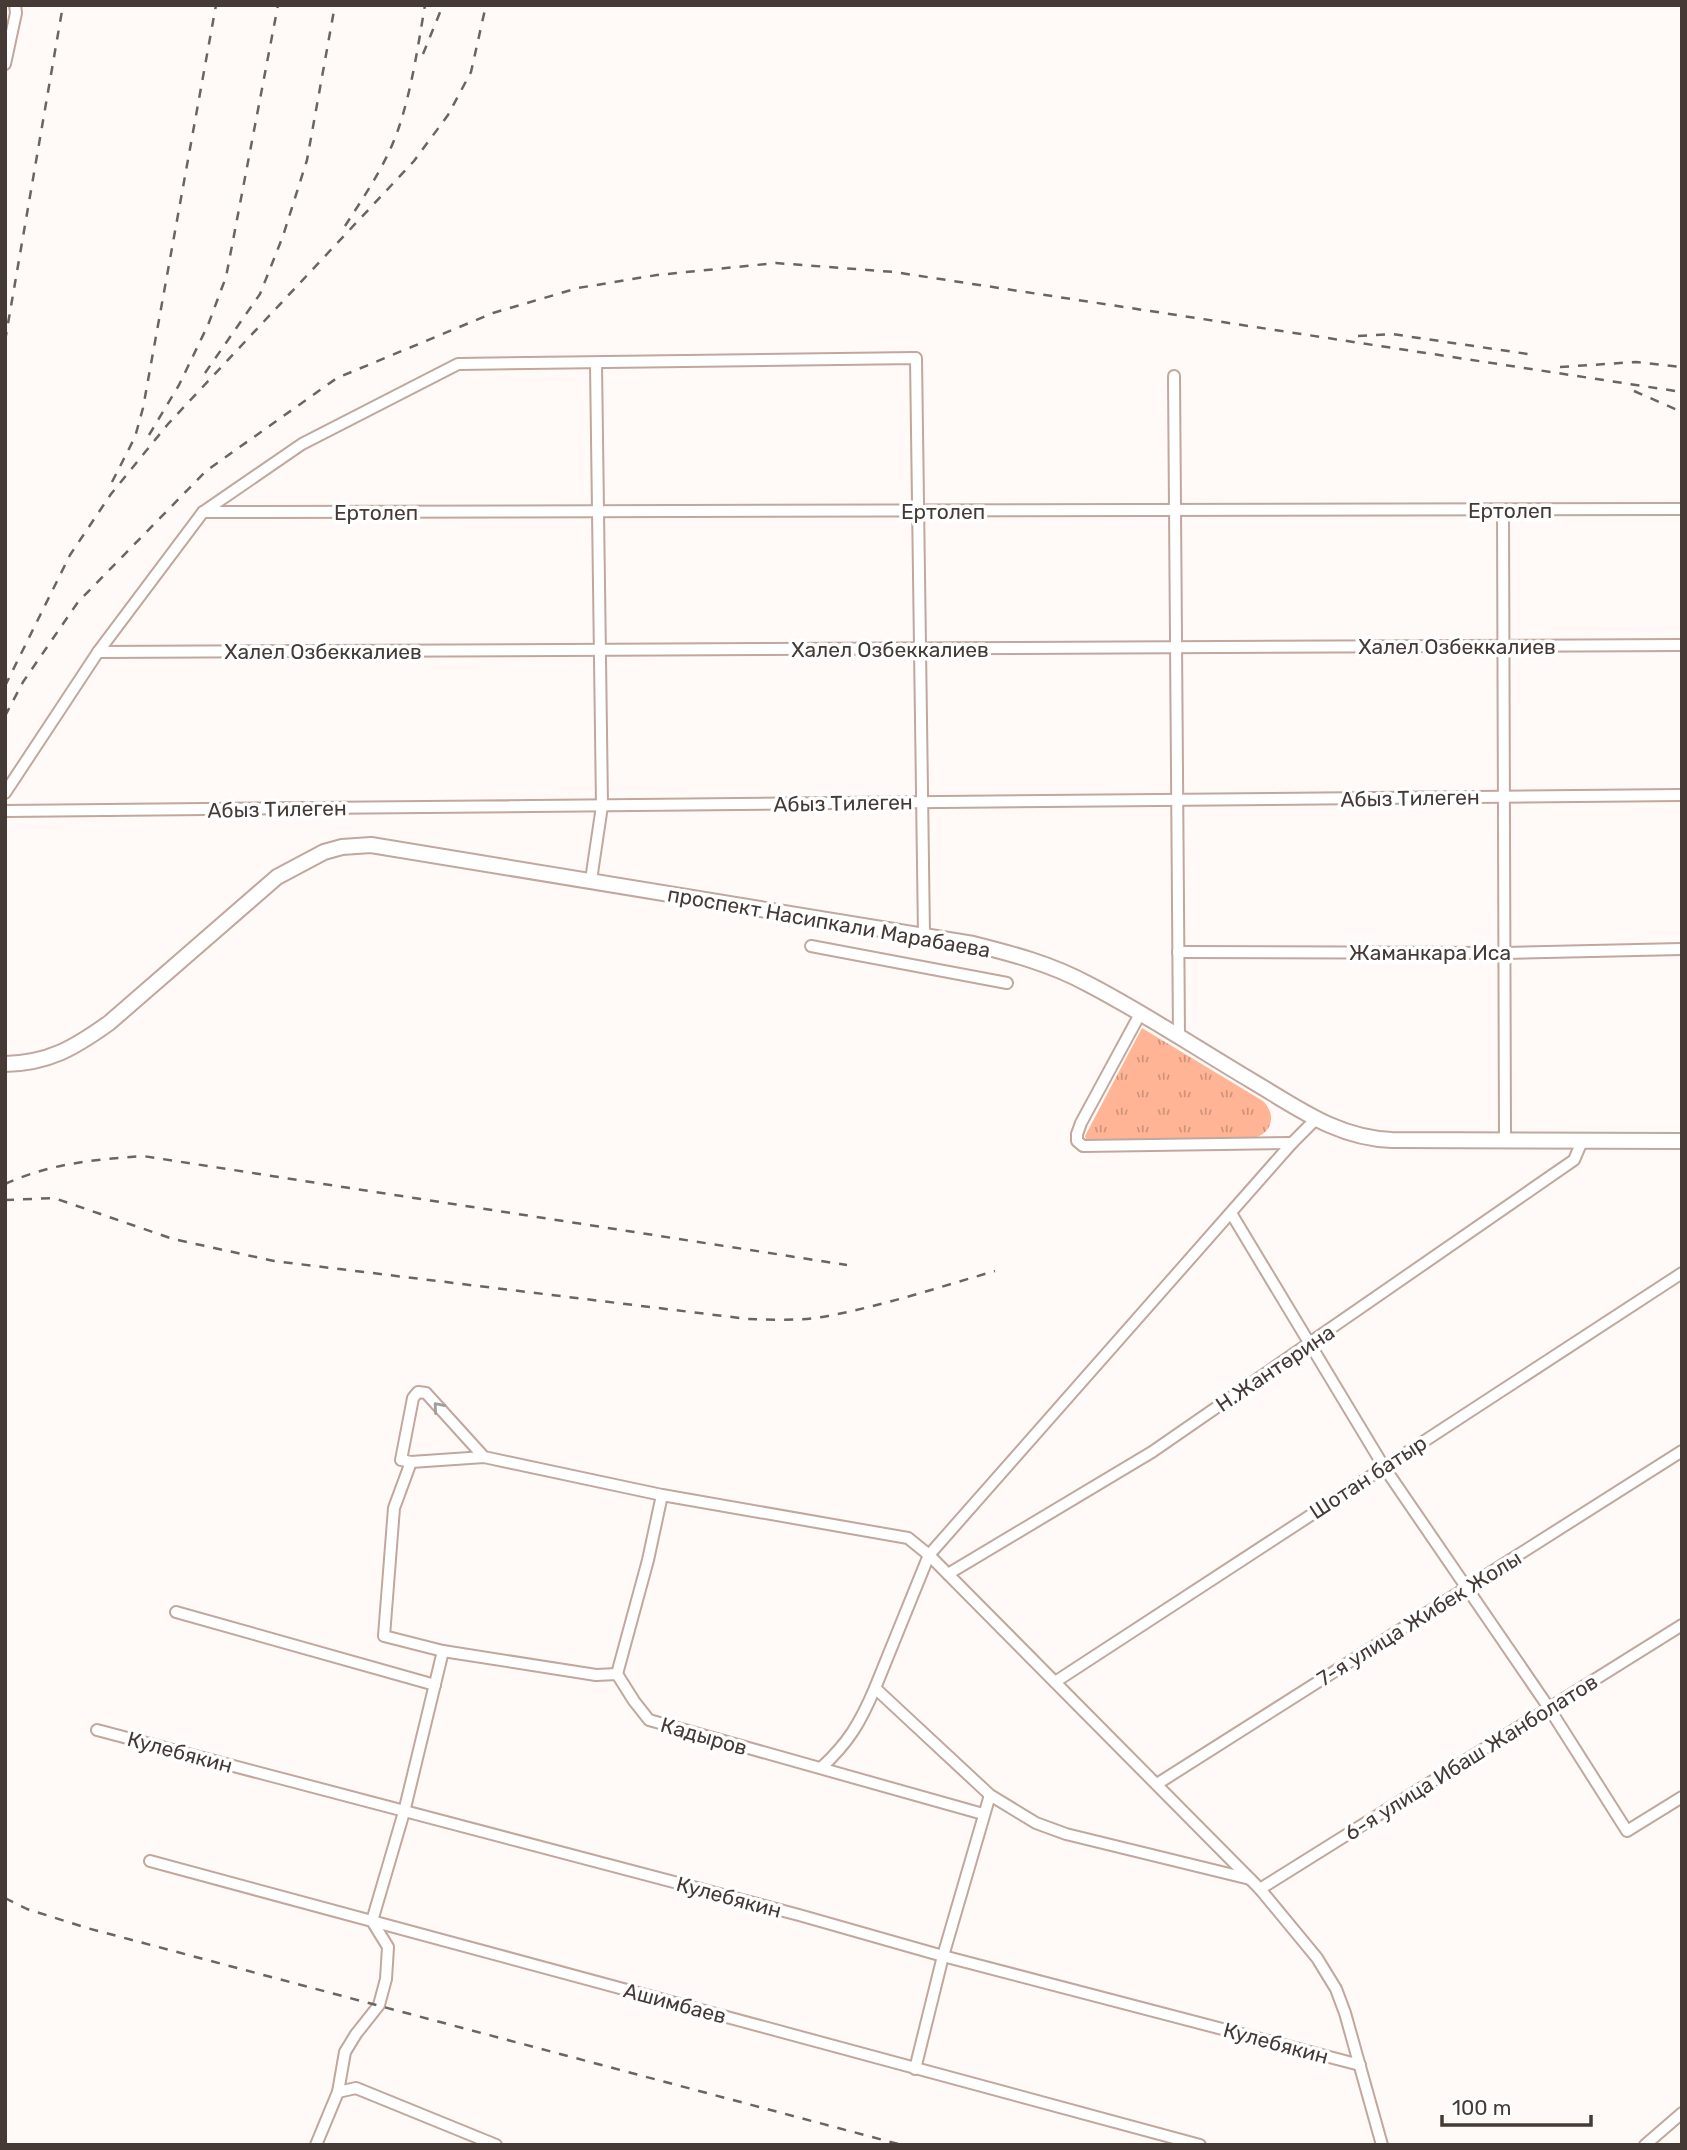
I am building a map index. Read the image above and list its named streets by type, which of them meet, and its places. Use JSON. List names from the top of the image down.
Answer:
{
  "streets": {
    "main road": ["проспект Насипкали Марабаева"],
    "street": [
      "Ертолеп",
      "Халел Озбеккалиев",
      "Абыз Тилеген",
      "Жаманкара Иса",
      "Н.Жантөрина",
      "Шотан батыр",
      "7-я улица Жибек Жолы",
      "Кадыров",
      "Кулебякин",
      "6-я улица Ибаш Жанболатов",
      "Ашимбаев"
    ]
  },
  "crossings": [
    ["проспект Насипкали Марабаева", "Н.Жантөрина"]
  ],
  "scale_bar": "100 m"
}
